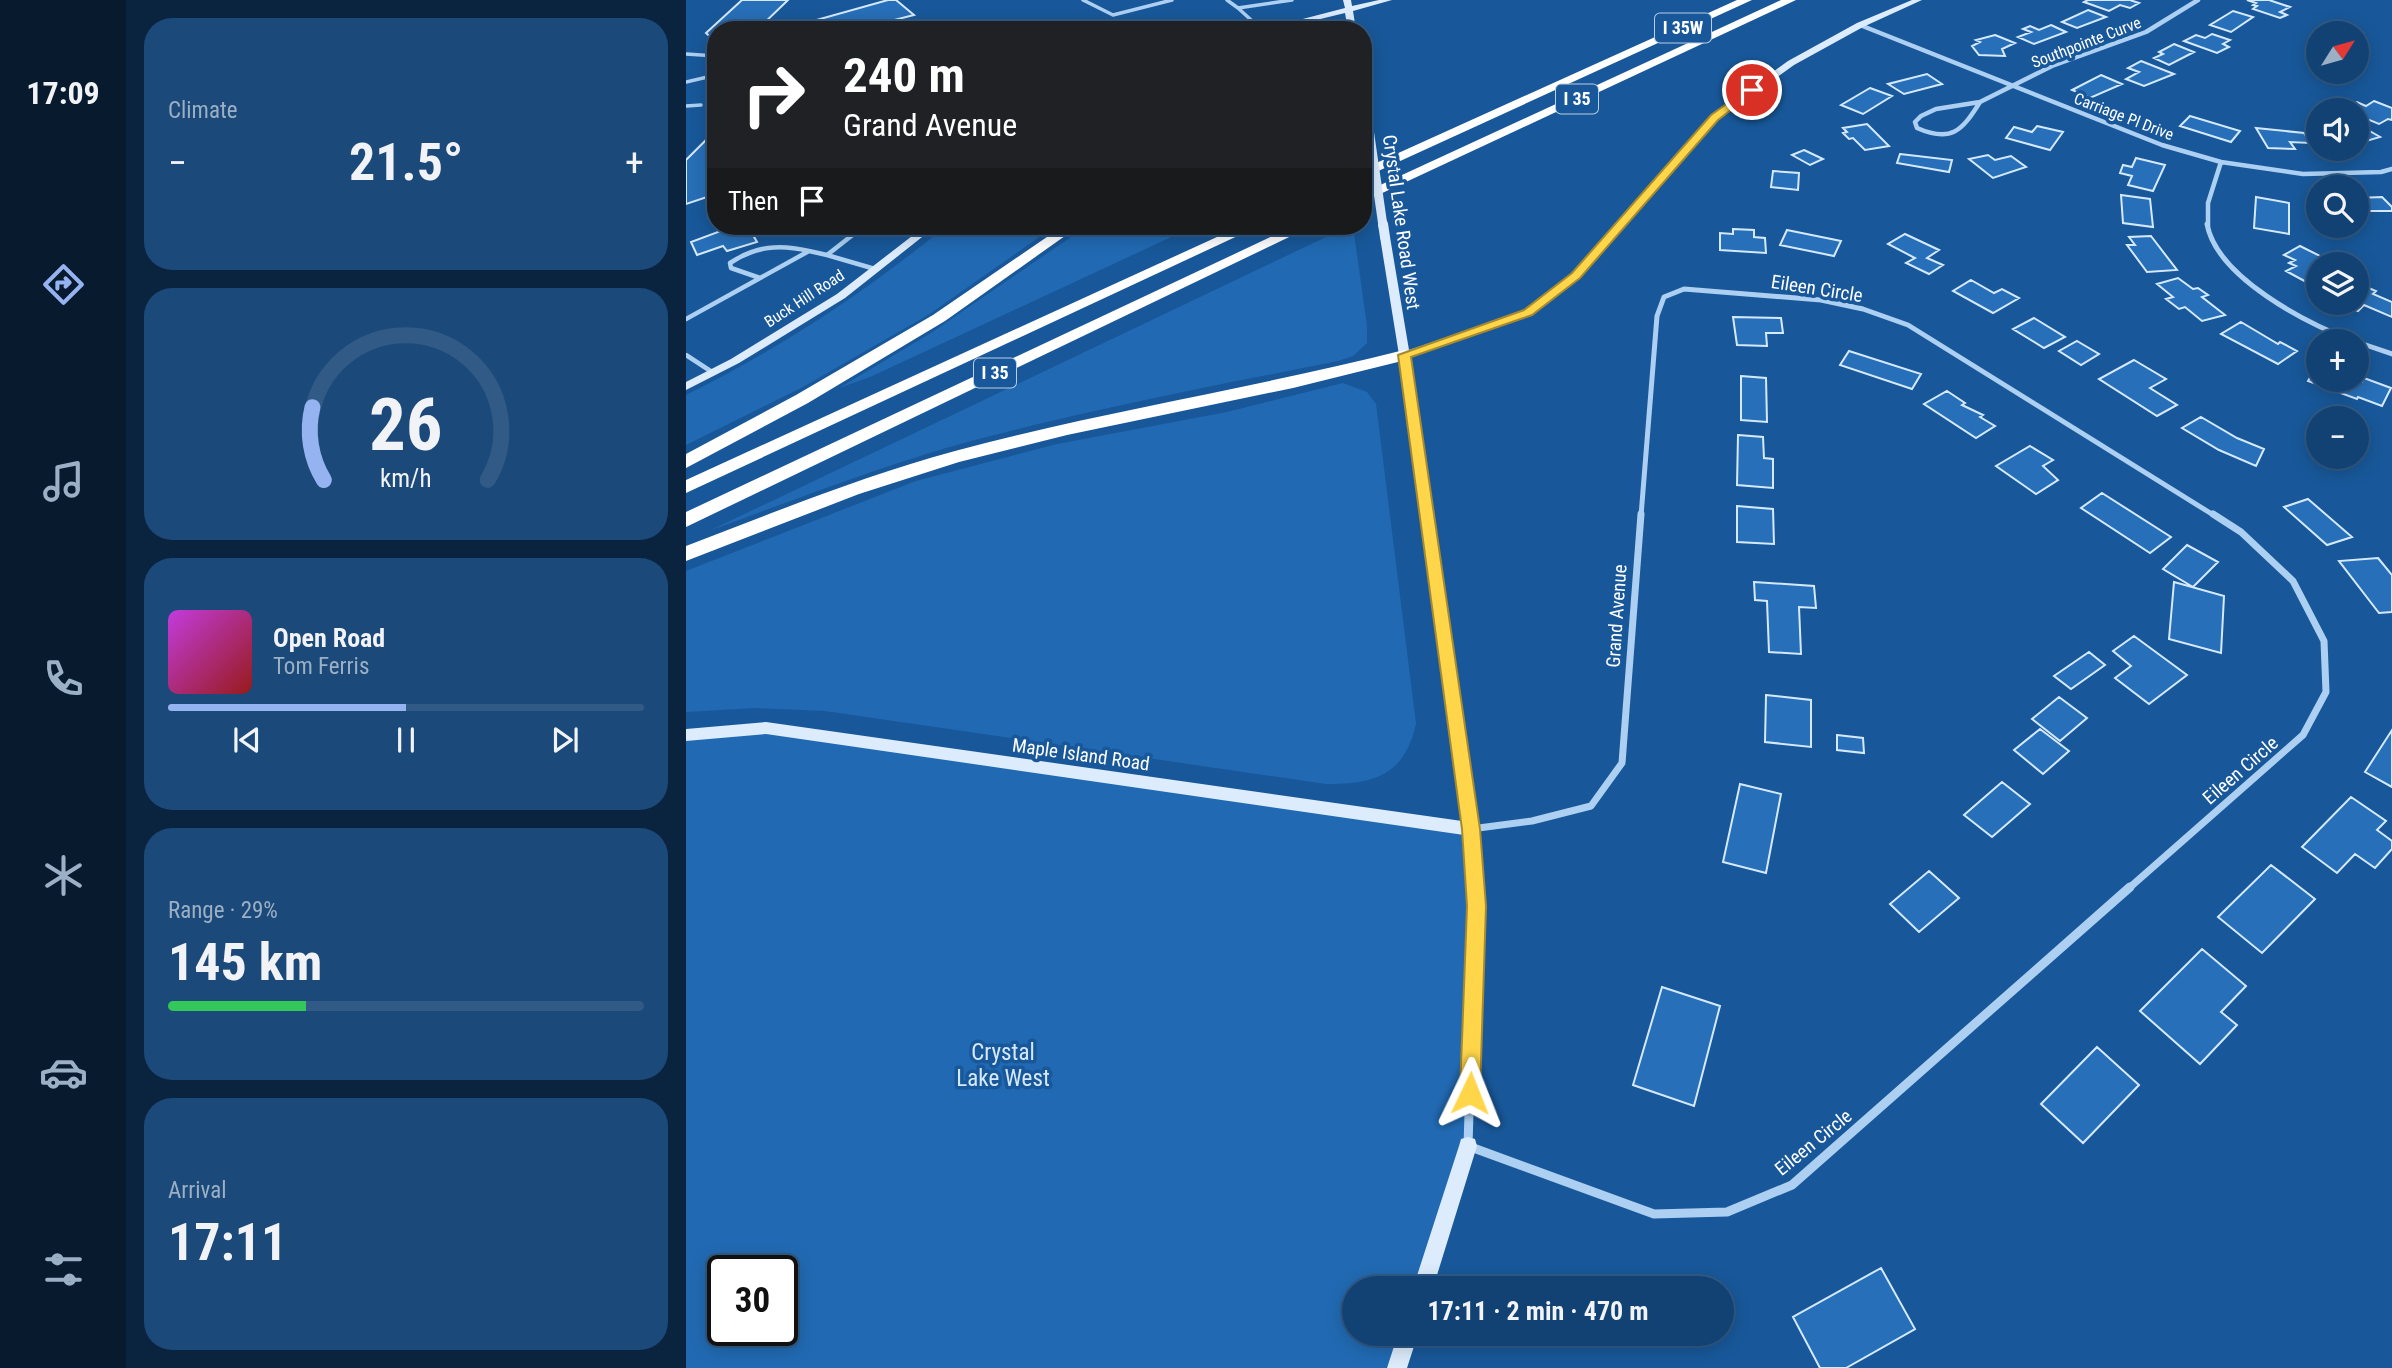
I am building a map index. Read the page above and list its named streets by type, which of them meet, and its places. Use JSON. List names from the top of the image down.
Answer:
{
  "streets": {
    "highway": ["I 35W", "I 35"],
    "street": [
      "Southpointe Curve",
      "Carriage Pl Drive",
      "Crystal Lake Road West",
      "Eileen Circle",
      "Buck Hill Road",
      "Grand Avenue",
      "Maple Island Road"
    ]
  },
  "crossings": [
    ["I 35W", "I 35"],
    ["Southpointe Curve", "Carriage Pl Drive"],
    ["Crystal Lake Road West", "Eileen Circle"],
    ["Crystal Lake Road West", "Grand Avenue"],
    ["Crystal Lake Road West", "Maple Island Road"],
    ["Eileen Circle", "Grand Avenue"],
    ["Grand Avenue", "Maple Island Road"]
  ],
  "parks": ["Crystal Lake West"],
  "north": "top right",
  "page": {
    "tabs": "17:09",
    "tile": [
      "Climate",
      ["Range · 29%", "145 km"],
      ["Arrival", "17:11"]
    ],
    "map_buttons": ["+", "−"],
    "turn": ["240 m", "Grand Avenue"],
    "heat": ["−", "21.5°", "+"],
    "then": "Then",
    "song": ["Open Road", "Tom Ferris"],
    "limit": "30",
    "trip": "17:11 · 2 min · 470 m",
    "gauge": ["26", "km/h"]
  }
}
